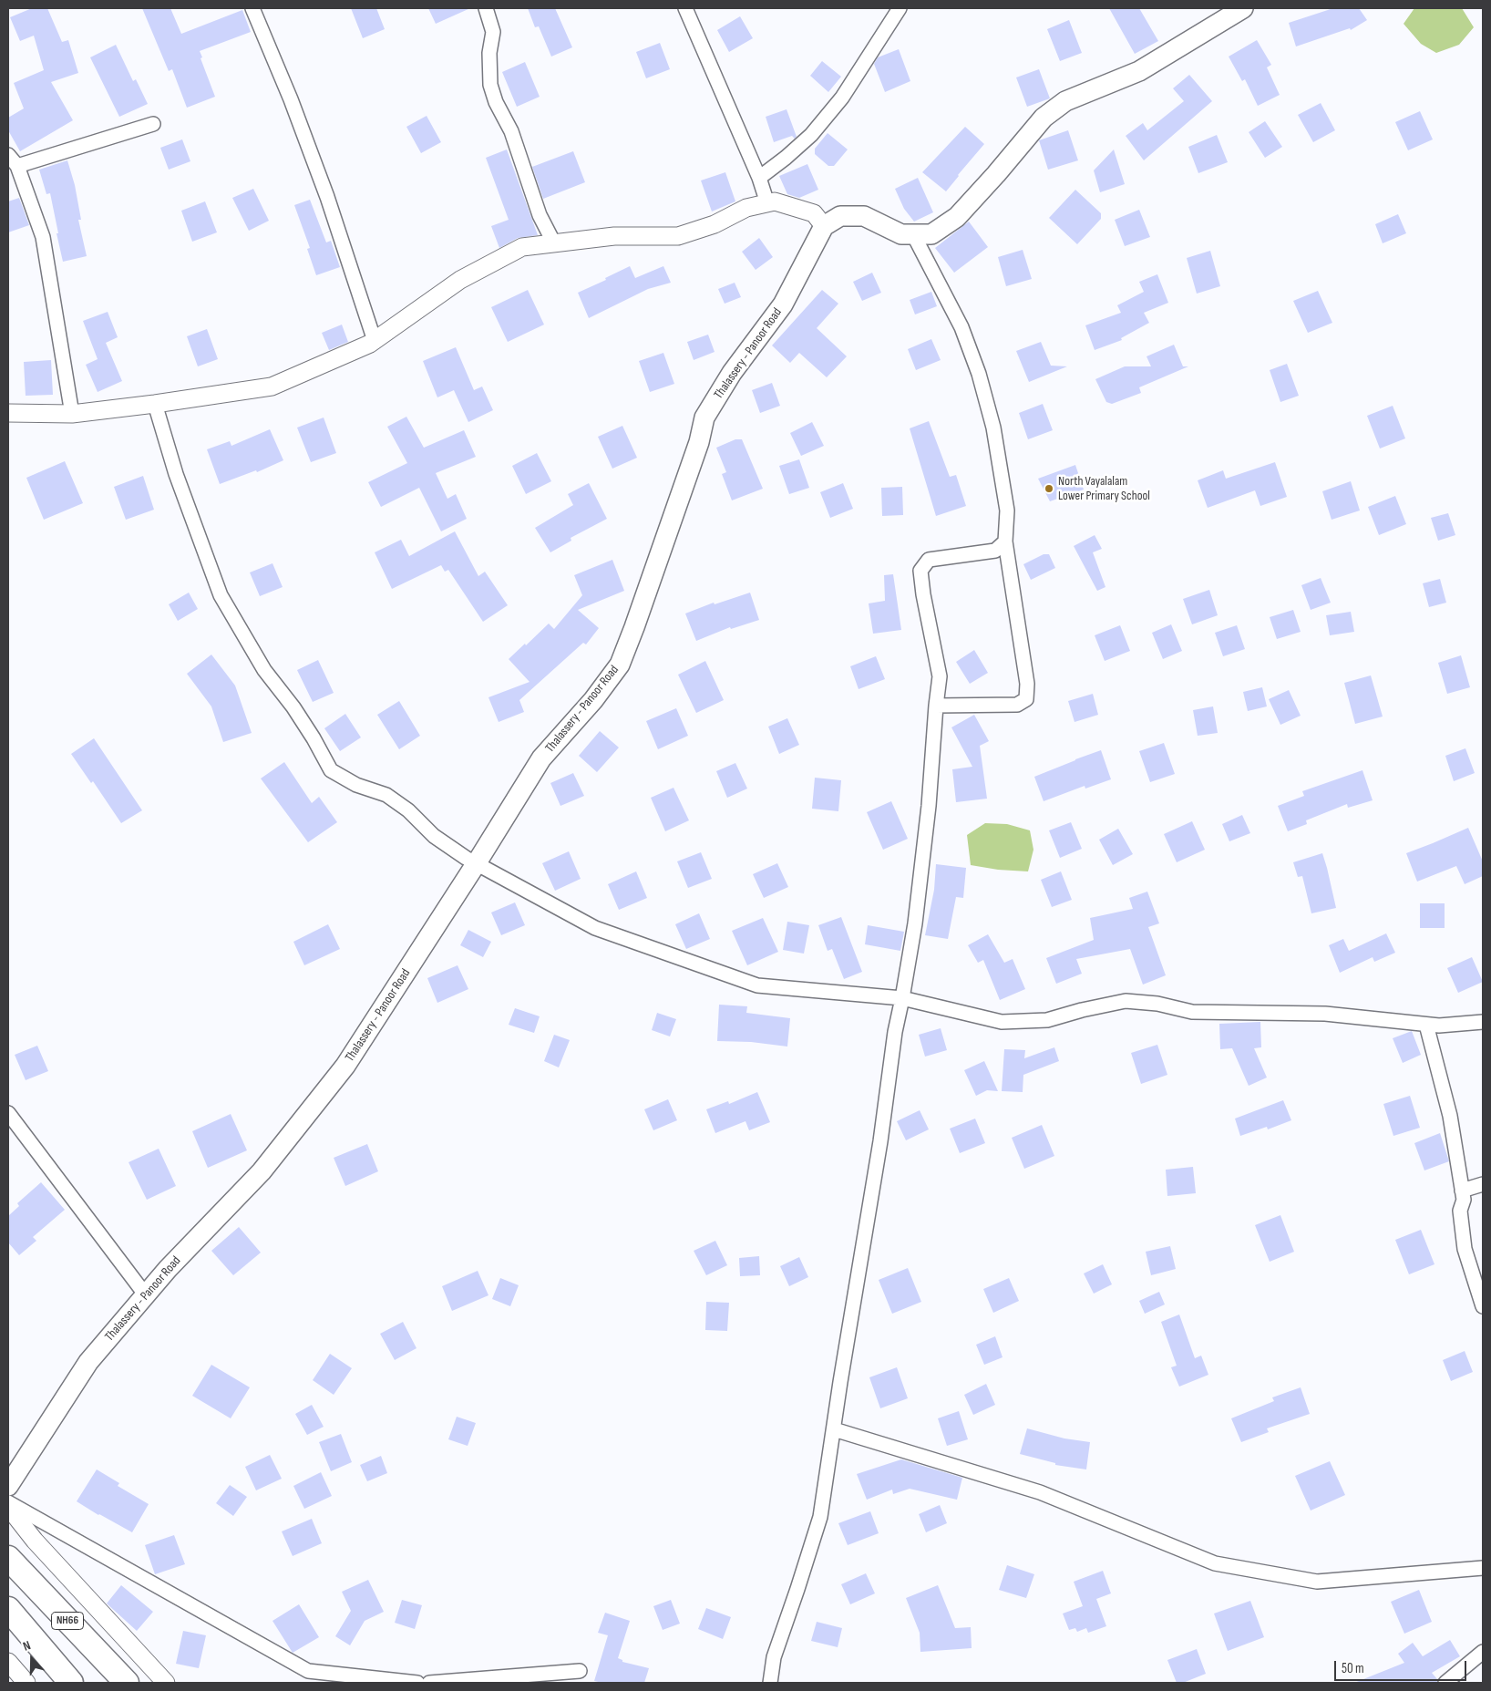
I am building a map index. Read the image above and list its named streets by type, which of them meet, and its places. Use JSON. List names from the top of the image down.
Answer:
{
  "streets": {
    "highway": ["NH66"],
    "main road": ["Thalassery - Panoor Road"]
  },
  "places": ["North Vayalalam Lower Primary School"],
  "scale_bar": "50 m",
  "north": "top"
}
